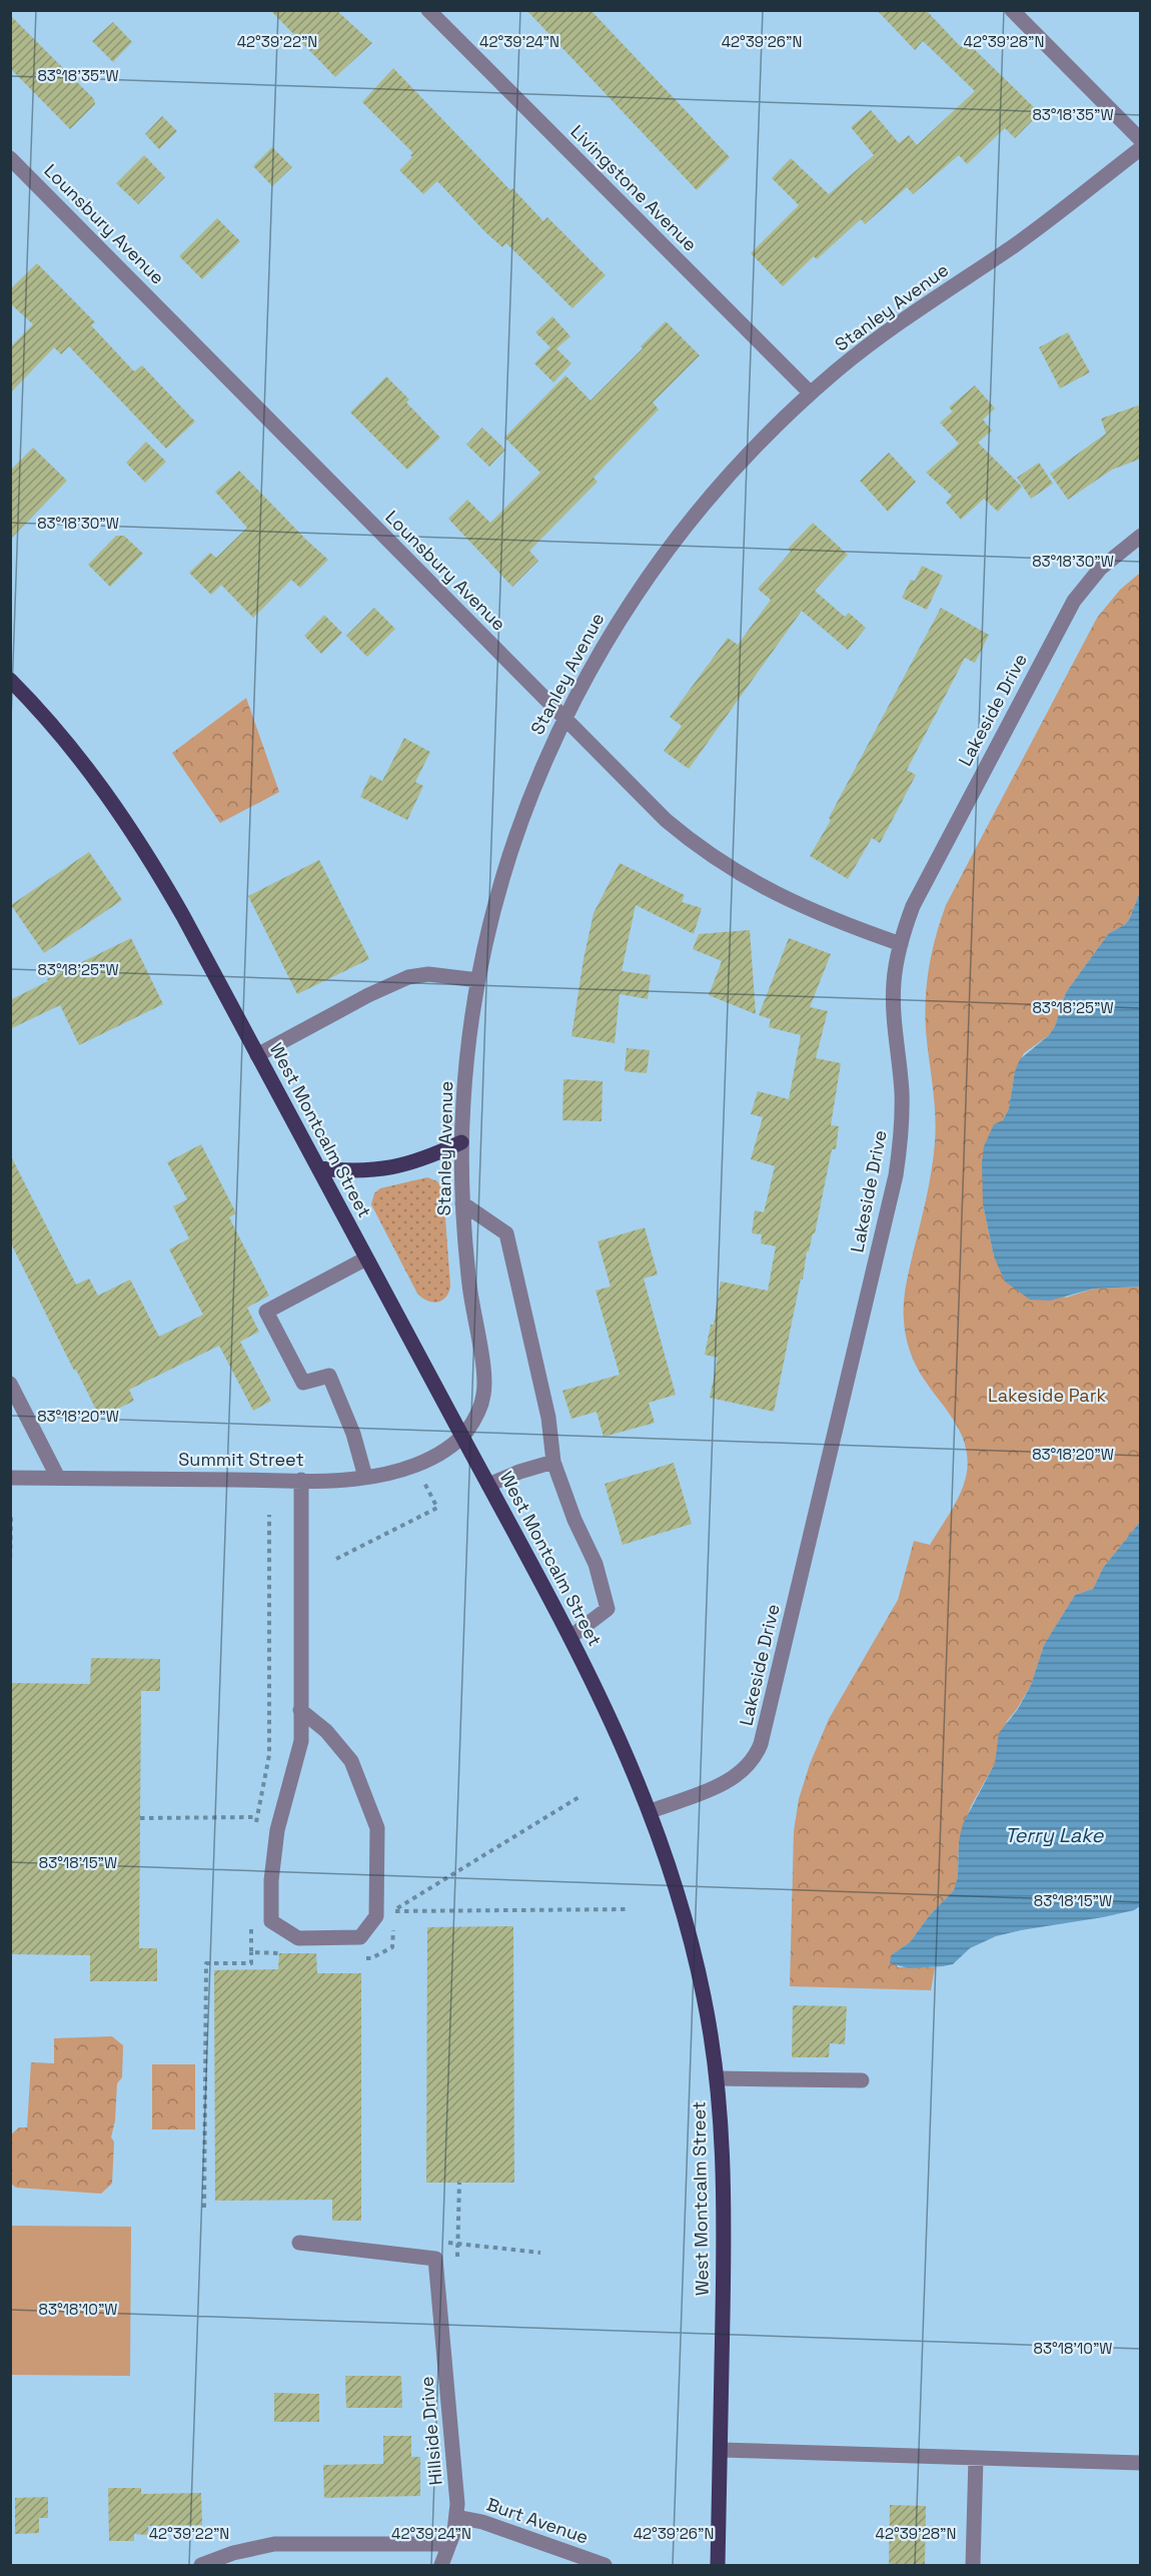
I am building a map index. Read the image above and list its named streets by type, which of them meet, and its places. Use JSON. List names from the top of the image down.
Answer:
{
  "streets": {
    "main road": ["West Montcalm Street"],
    "street": [
      "Livingstone Avenue",
      "Lounsbury Avenue",
      "Stanley Avenue",
      "Lakeside Drive",
      "Summit Street",
      "Hillside Drive",
      "Burt Avenue"
    ]
  },
  "crossings": [
    ["Livingstone Avenue", "Stanley Avenue"],
    ["Lounsbury Avenue", "Stanley Avenue"],
    ["Lounsbury Avenue", "Lakeside Drive"],
    ["Stanley Avenue", "West Montcalm Street"],
    ["Stanley Avenue", "Summit Street"],
    ["Lakeside Drive", "West Montcalm Street"],
    ["West Montcalm Street", "Summit Street"],
    ["Hillside Drive", "Burt Avenue"]
  ],
  "water": ["Terry Lake"],
  "parks": ["Lakeside Park"],
  "coordinates": [
    "42°39'22\"N",
    "42°39'24\"N",
    "42°39'26\"N",
    "42°39'28\"N",
    "83°18'35\"W",
    "83°18'30\"W",
    "83°18'25\"W",
    "83°18'20\"W",
    "83°18'15\"W",
    "83°18'10\"W"
  ]
}
